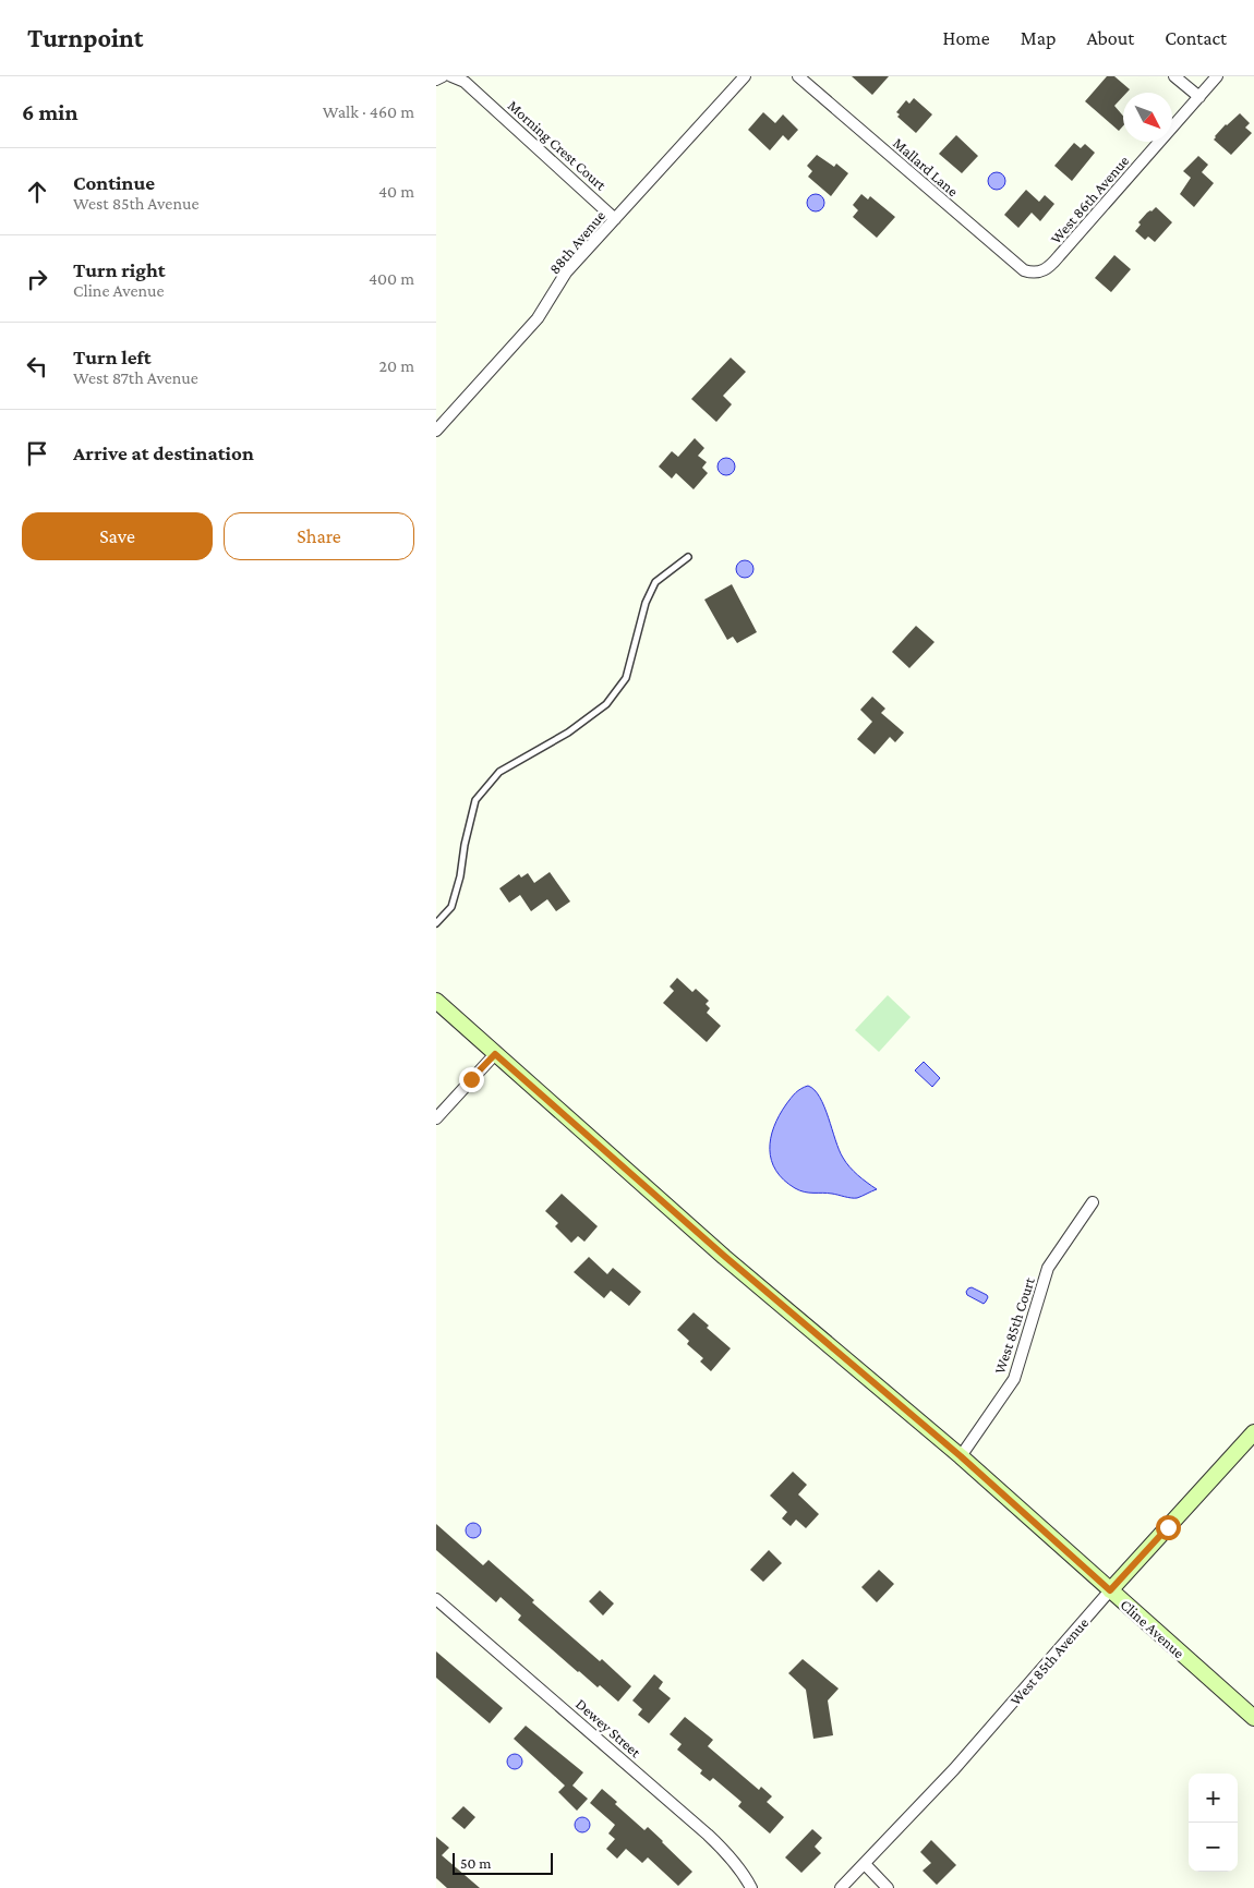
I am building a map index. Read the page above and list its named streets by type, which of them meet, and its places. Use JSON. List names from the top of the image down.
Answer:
{
  "streets": {
    "street": [
      "Morning Crest Court",
      "Mallard Lane",
      "West 86th Avenue",
      "88th Avenue",
      "West 85th Court",
      "Cline Avenue",
      "West 85th Avenue",
      "Dewey Street"
    ]
  },
  "crossings": [
    ["Morning Crest Court", "88th Avenue"],
    ["Mallard Lane", "West 86th Avenue"],
    ["West 85th Court", "Cline Avenue"],
    ["Cline Avenue", "West 85th Avenue"]
  ],
  "scale_bar": "50 m",
  "north": "bottom right",
  "page": {
    "header": "Turnpoint",
    "nav": [
      "Home",
      "Map",
      "About",
      "Contact"
    ],
    "heading": ["6 min", "Walk · 460 m"],
    "list": [
      ["Continue", "West 85th Avenue", "40 m"],
      ["Turn right", "Cline Avenue", "400 m"],
      ["Turn left", "West 87th Avenue", "20 m"],
      "Arrive at destination"
    ],
    "buttons": ["Save", "Share"],
    "map_buttons": ["+", "−"],
    "scale": "50 m"
  }
}
